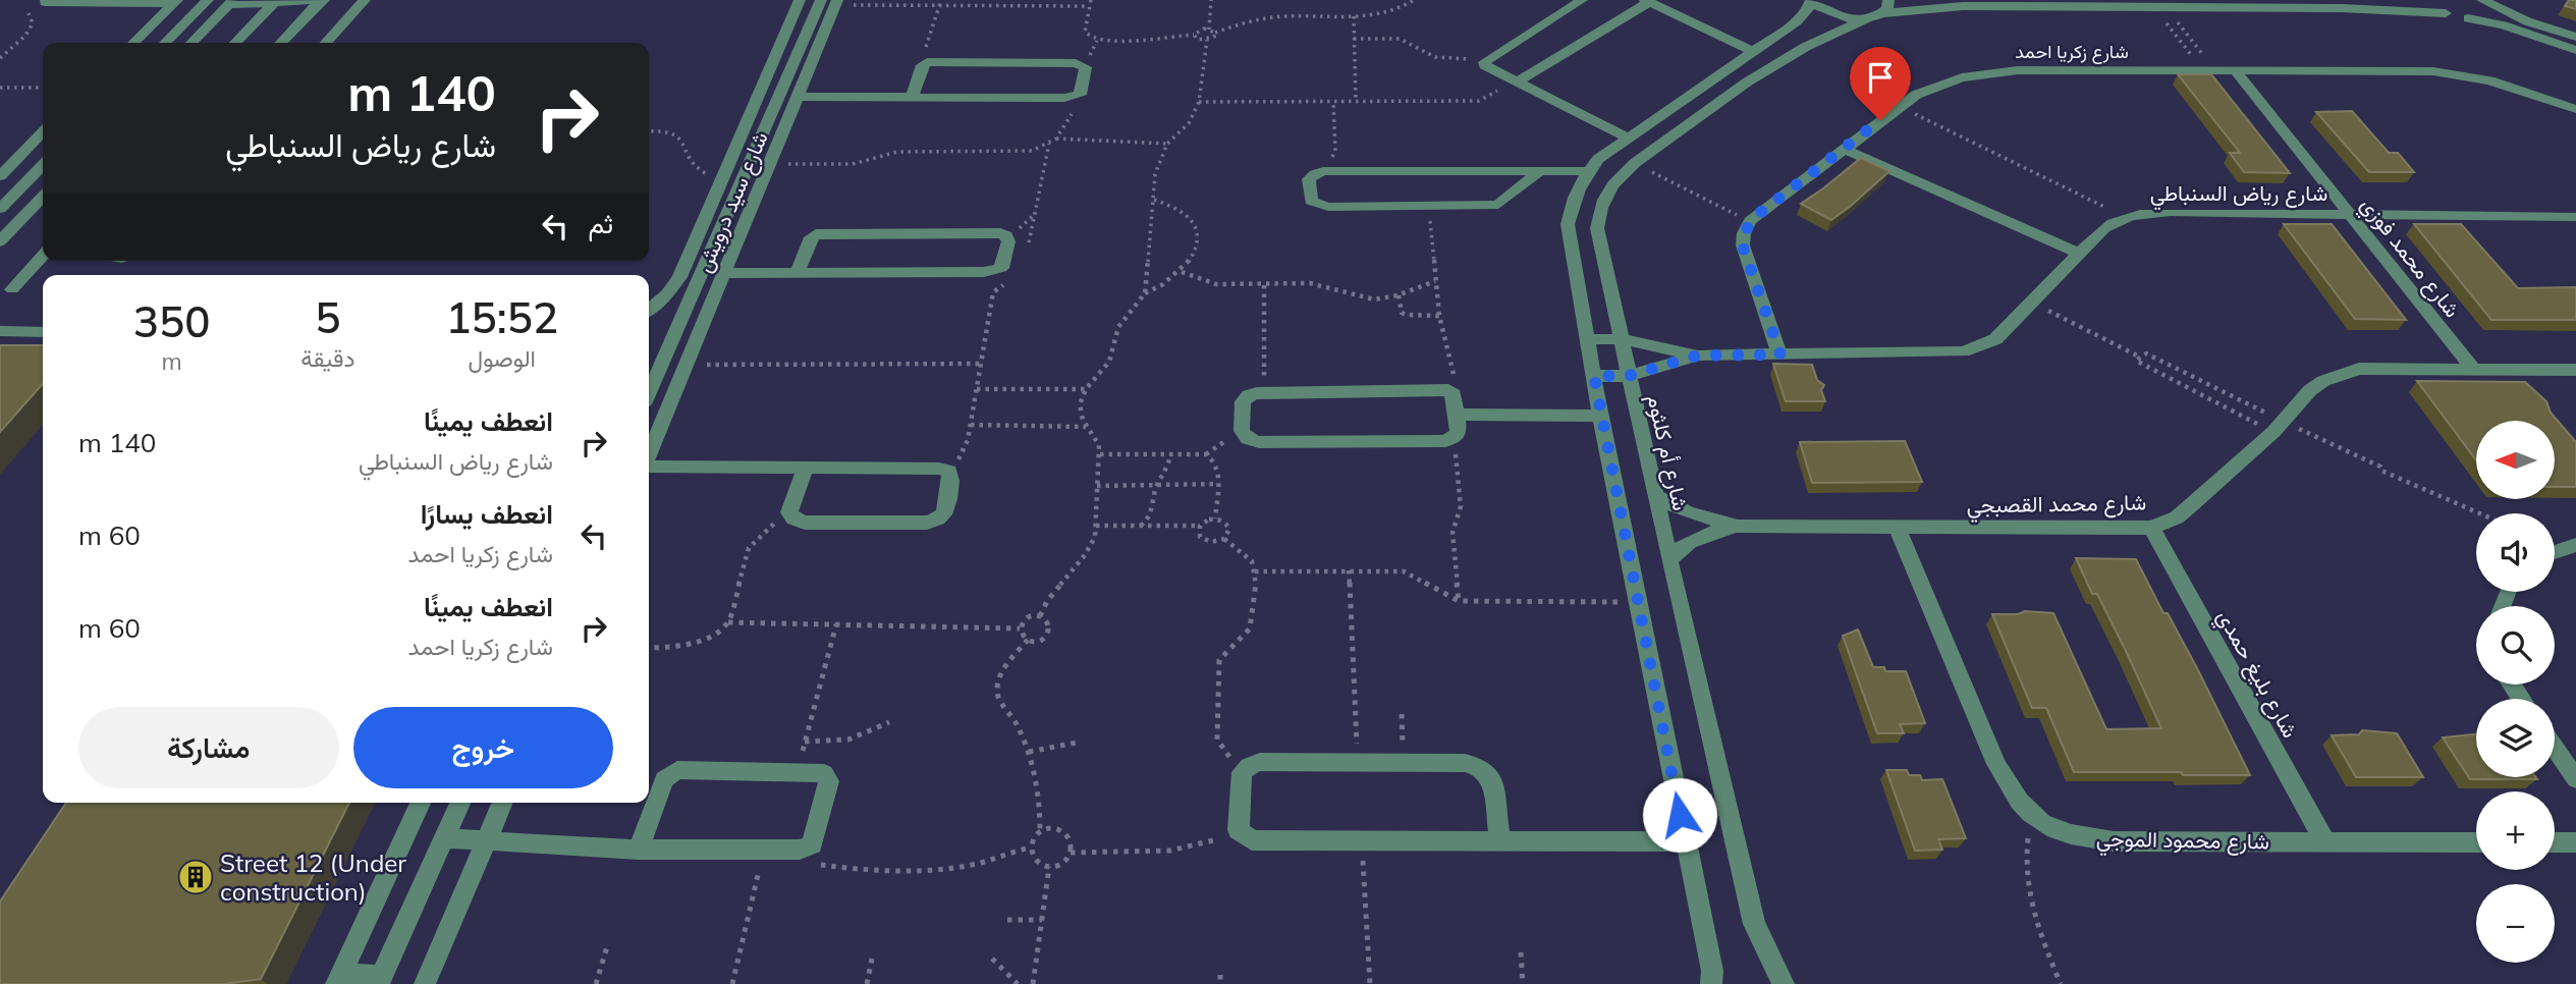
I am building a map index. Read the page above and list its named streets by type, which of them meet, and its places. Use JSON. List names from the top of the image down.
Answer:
{
  "streets": {
    "street": [
      "شارع زكريا احمد",
      "شارع رياض السنباطي",
      "شارع سيد درويش",
      "شارع محمد فوزي",
      "شارع أم كلثوم",
      "شارع محمد القصبجي",
      "شارع بليغ حمدي",
      "شارع محمود الموجي"
    ]
  },
  "crossings": [
    ["شارع زكريا احمد", "شارع محمد فوزي"],
    ["شارع رياض السنباطي", "شارع محمد فوزي"],
    ["شارع رياض السنباطي", "شارع أم كلثوم"],
    ["شارع محمد فوزي", "شارع محمد القصبجي"],
    ["شارع أم كلثوم", "شارع محمد القصبجي"],
    ["شارع محمد القصبجي", "شارع بليغ حمدي"],
    ["شارع بليغ حمدي", "شارع محمود الموجي"]
  ],
  "places": {
    "building": ["Street 12 (Under construction)"]
  },
  "north": "left",
  "page": {
    "turn": ["140 m", "شارع رياض السنباطي"],
    "then": "ثم",
    "eta": [
      "15:52",
      "الوصول",
      "5",
      "دقيقة",
      "350",
      "m"
    ],
    "list": [
      {
        "name": "انعطف يمينًا",
        "note": "شارع رياض السنباطي",
        "value": "140 m"
      },
      {
        "name": "انعطف يسارًا",
        "note": "شارع زكريا احمد",
        "value": "60 m"
      },
      {
        "name": "انعطف يمينًا",
        "note": "شارع زكريا احمد",
        "value": "60 m"
      }
    ],
    "map_buttons": ["+", "−"],
    "buttons": ["خروج", "مشاركة"]
  }
}
